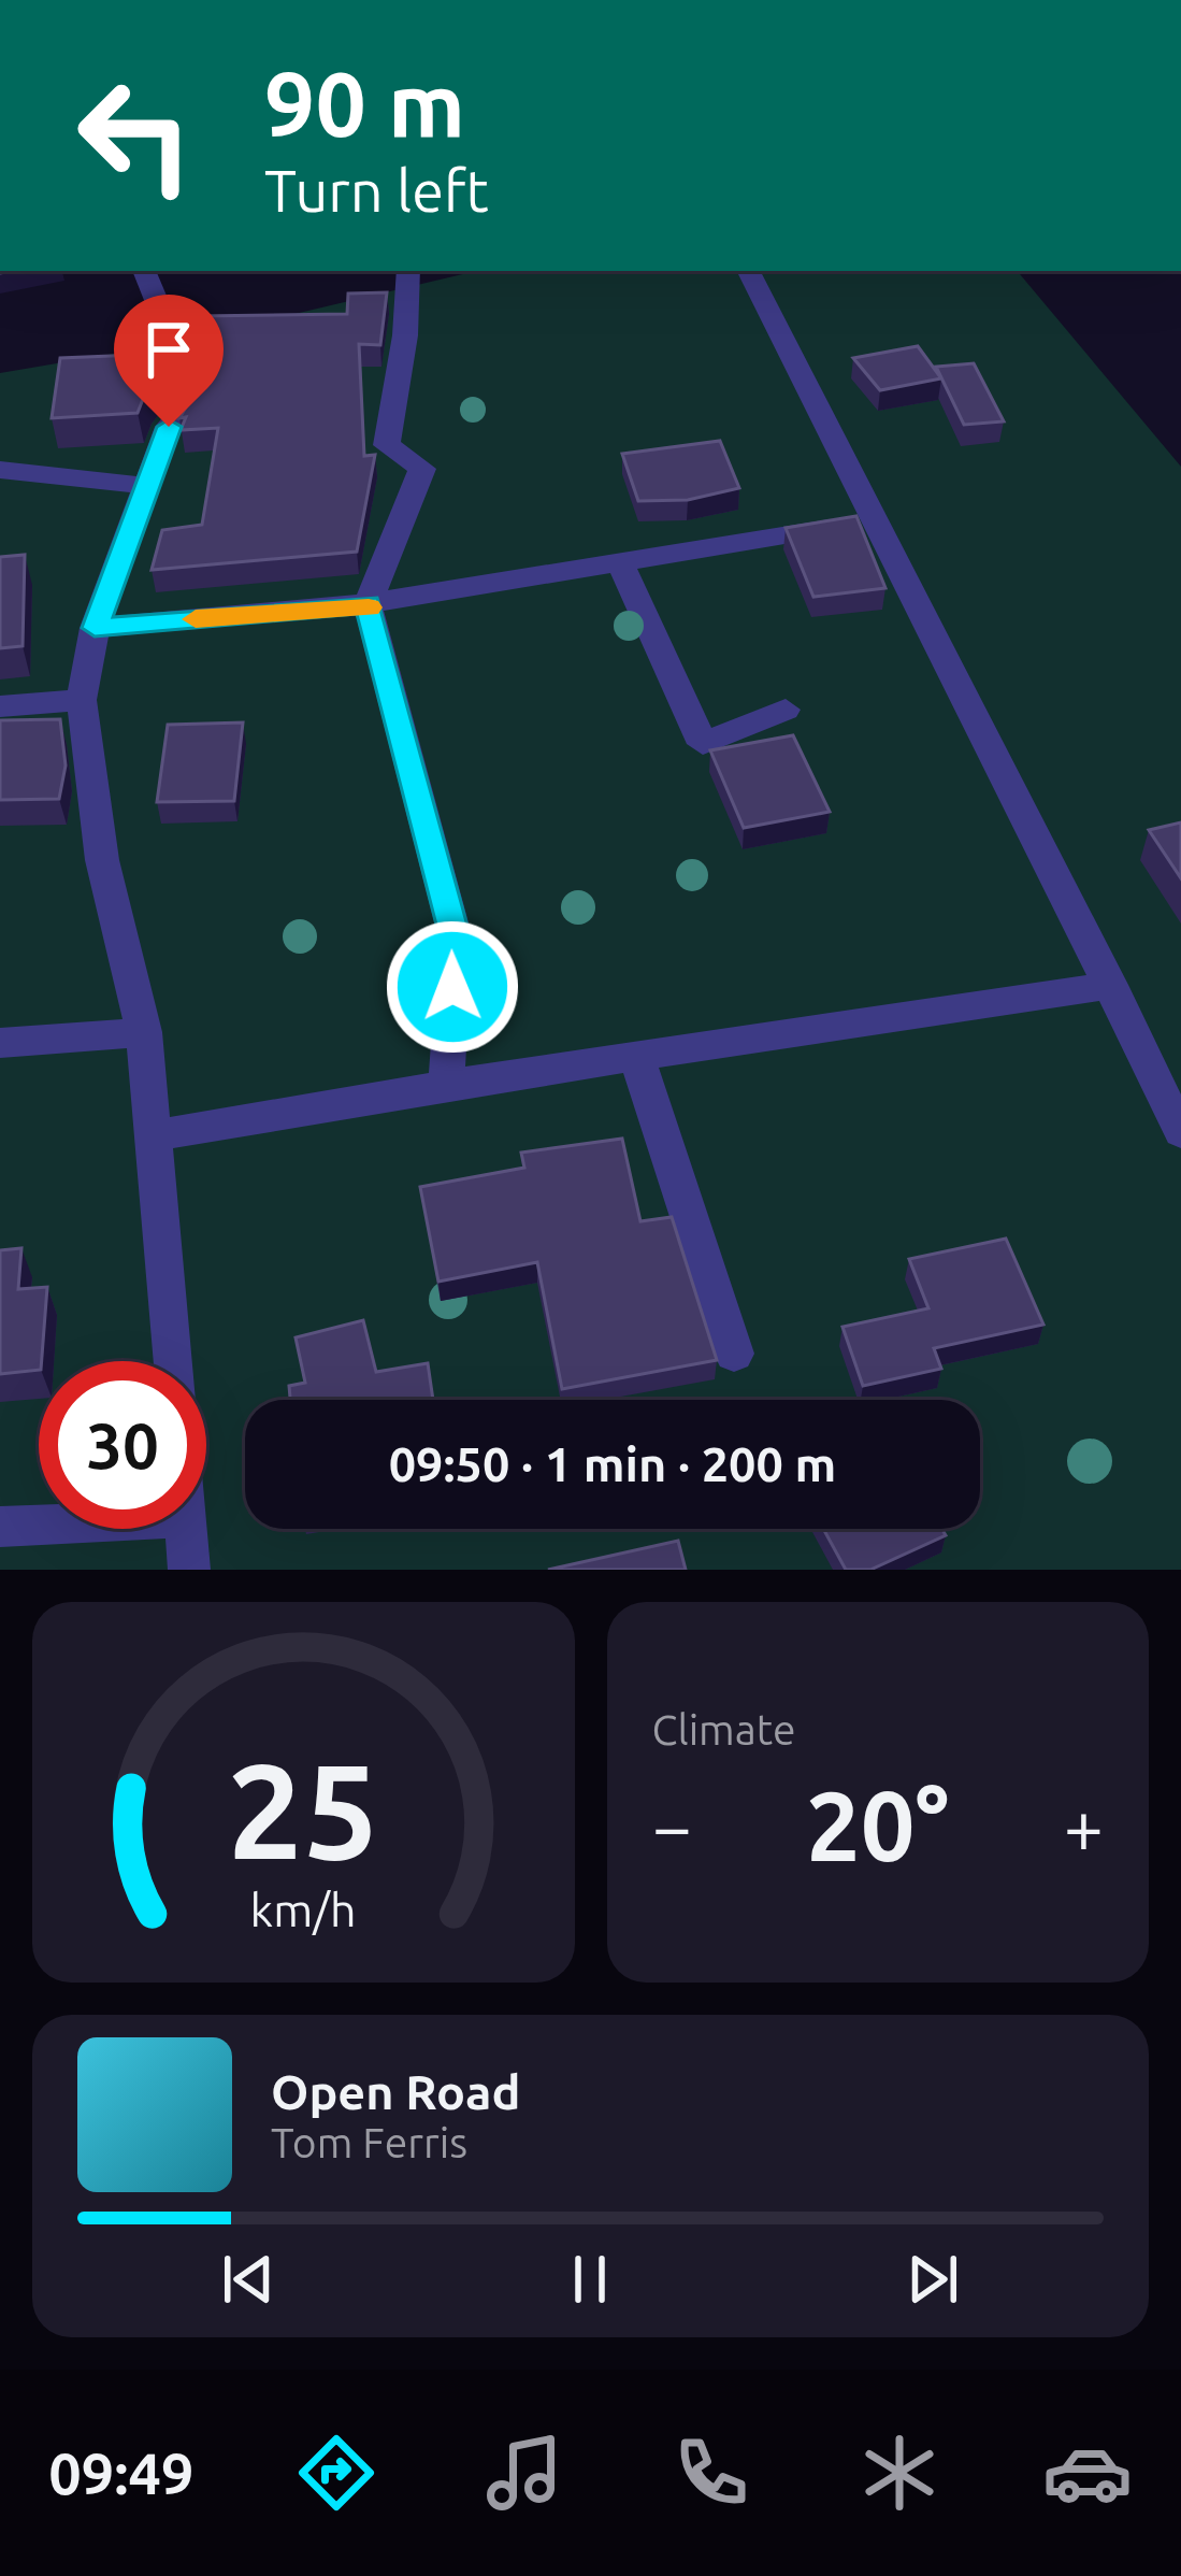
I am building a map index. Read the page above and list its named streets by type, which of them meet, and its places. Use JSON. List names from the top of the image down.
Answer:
{
  "page": {
    "turn": ["90 m", "Turn left"],
    "limit": "30",
    "trip": "09:50 · 1 min · 200 m",
    "tile": "Climate",
    "heat": ["−", "20°", "+"],
    "song": ["Open Road", "Tom Ferris"],
    "tabs": "09:49",
    "gauge": ["25", "km/h"]
  }
}
